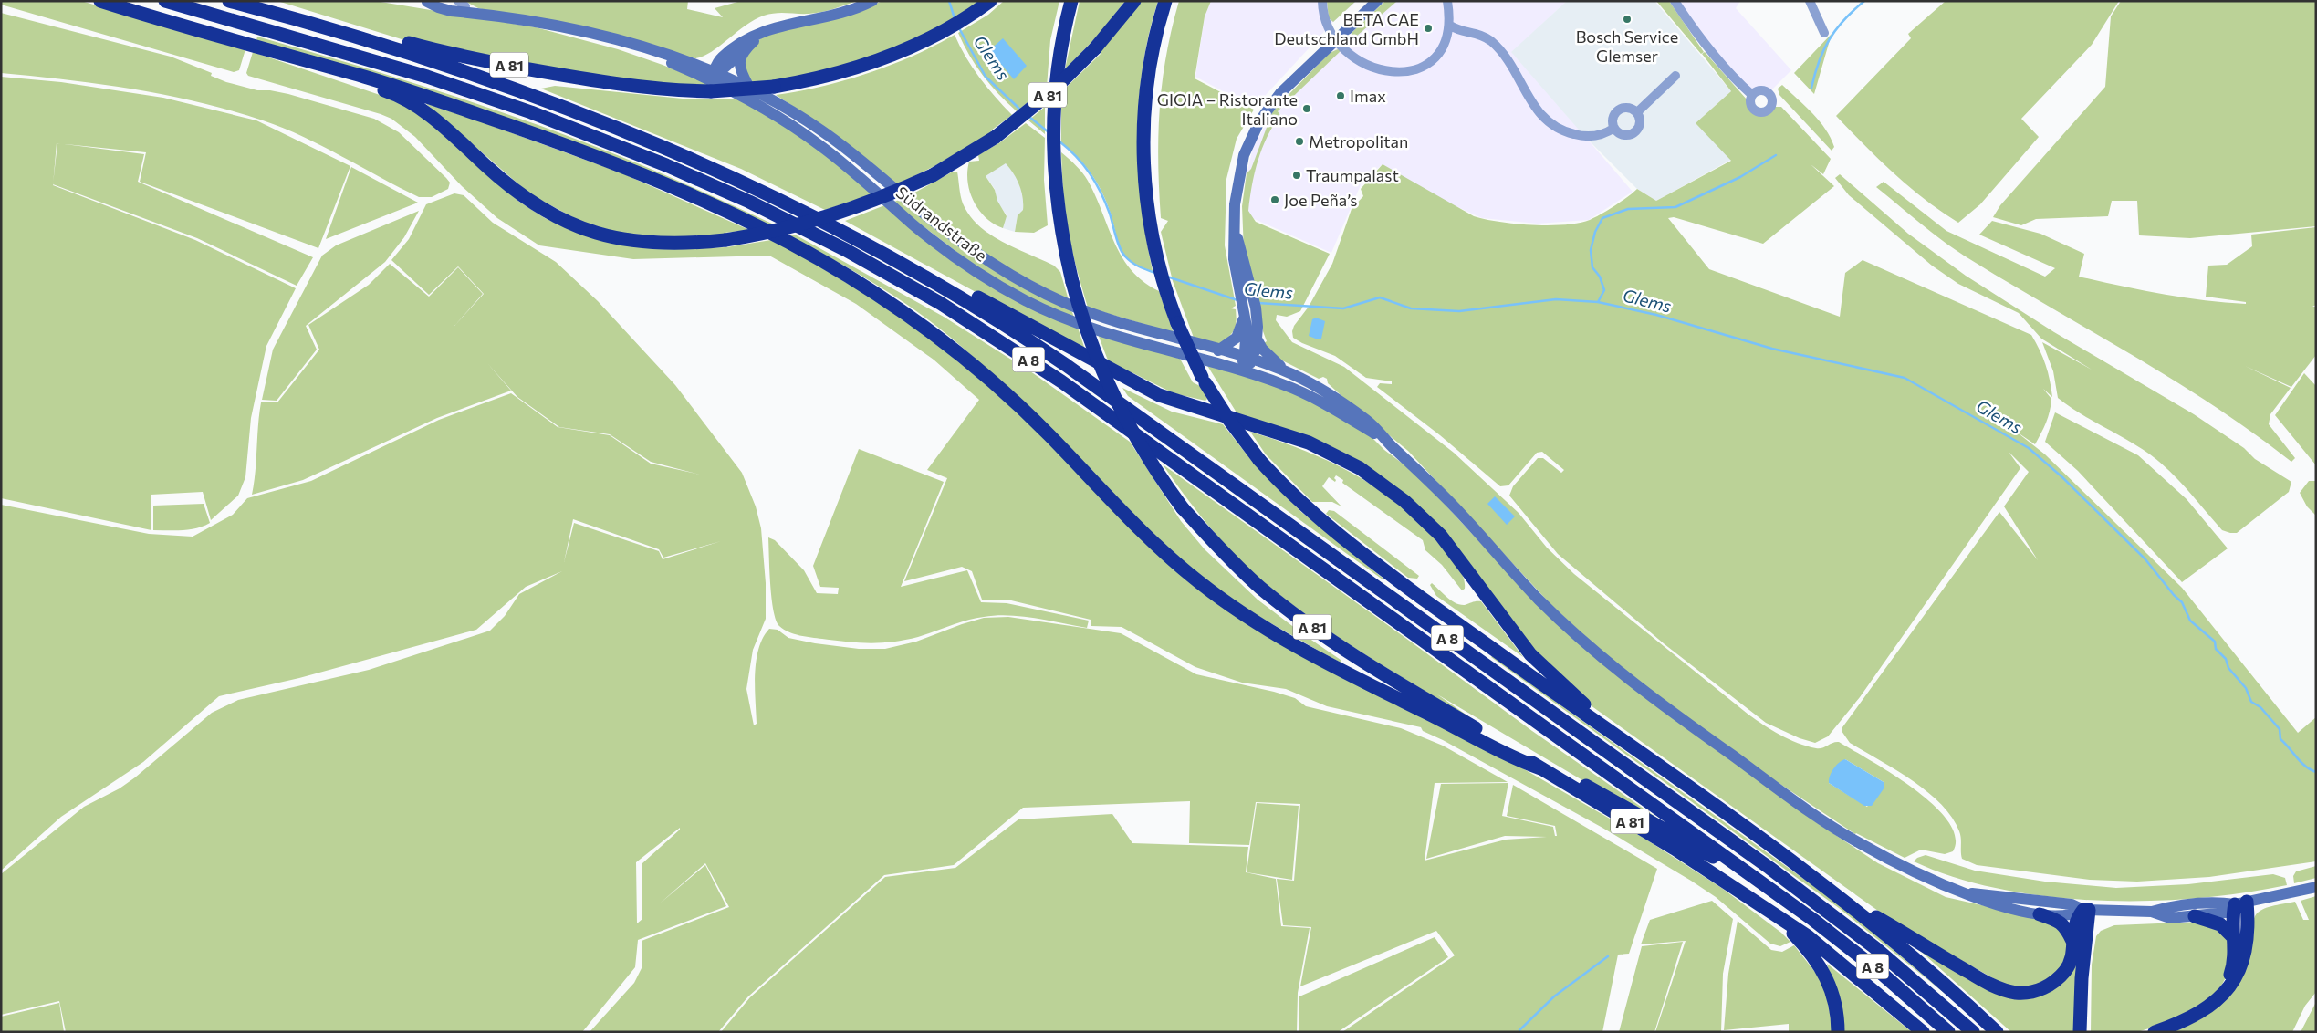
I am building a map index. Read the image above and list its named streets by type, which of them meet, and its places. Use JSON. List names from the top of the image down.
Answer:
{
  "streets": {
    "highway": ["A 81", "A 8"],
    "main road": ["Südrandstraße"]
  },
  "crossings": [
    ["A 81", "Südrandstraße"],
    ["A 81", "A 8"]
  ],
  "water": ["Glems"],
  "places": [
    "Bosch Service Glemser",
    "BETA CAE Deutschland GmbH",
    "Imax",
    "GIOIA – Ristorante Italiano",
    "Metropolitan",
    "Traumpalast",
    "Joe Peña’s"
  ]
}
